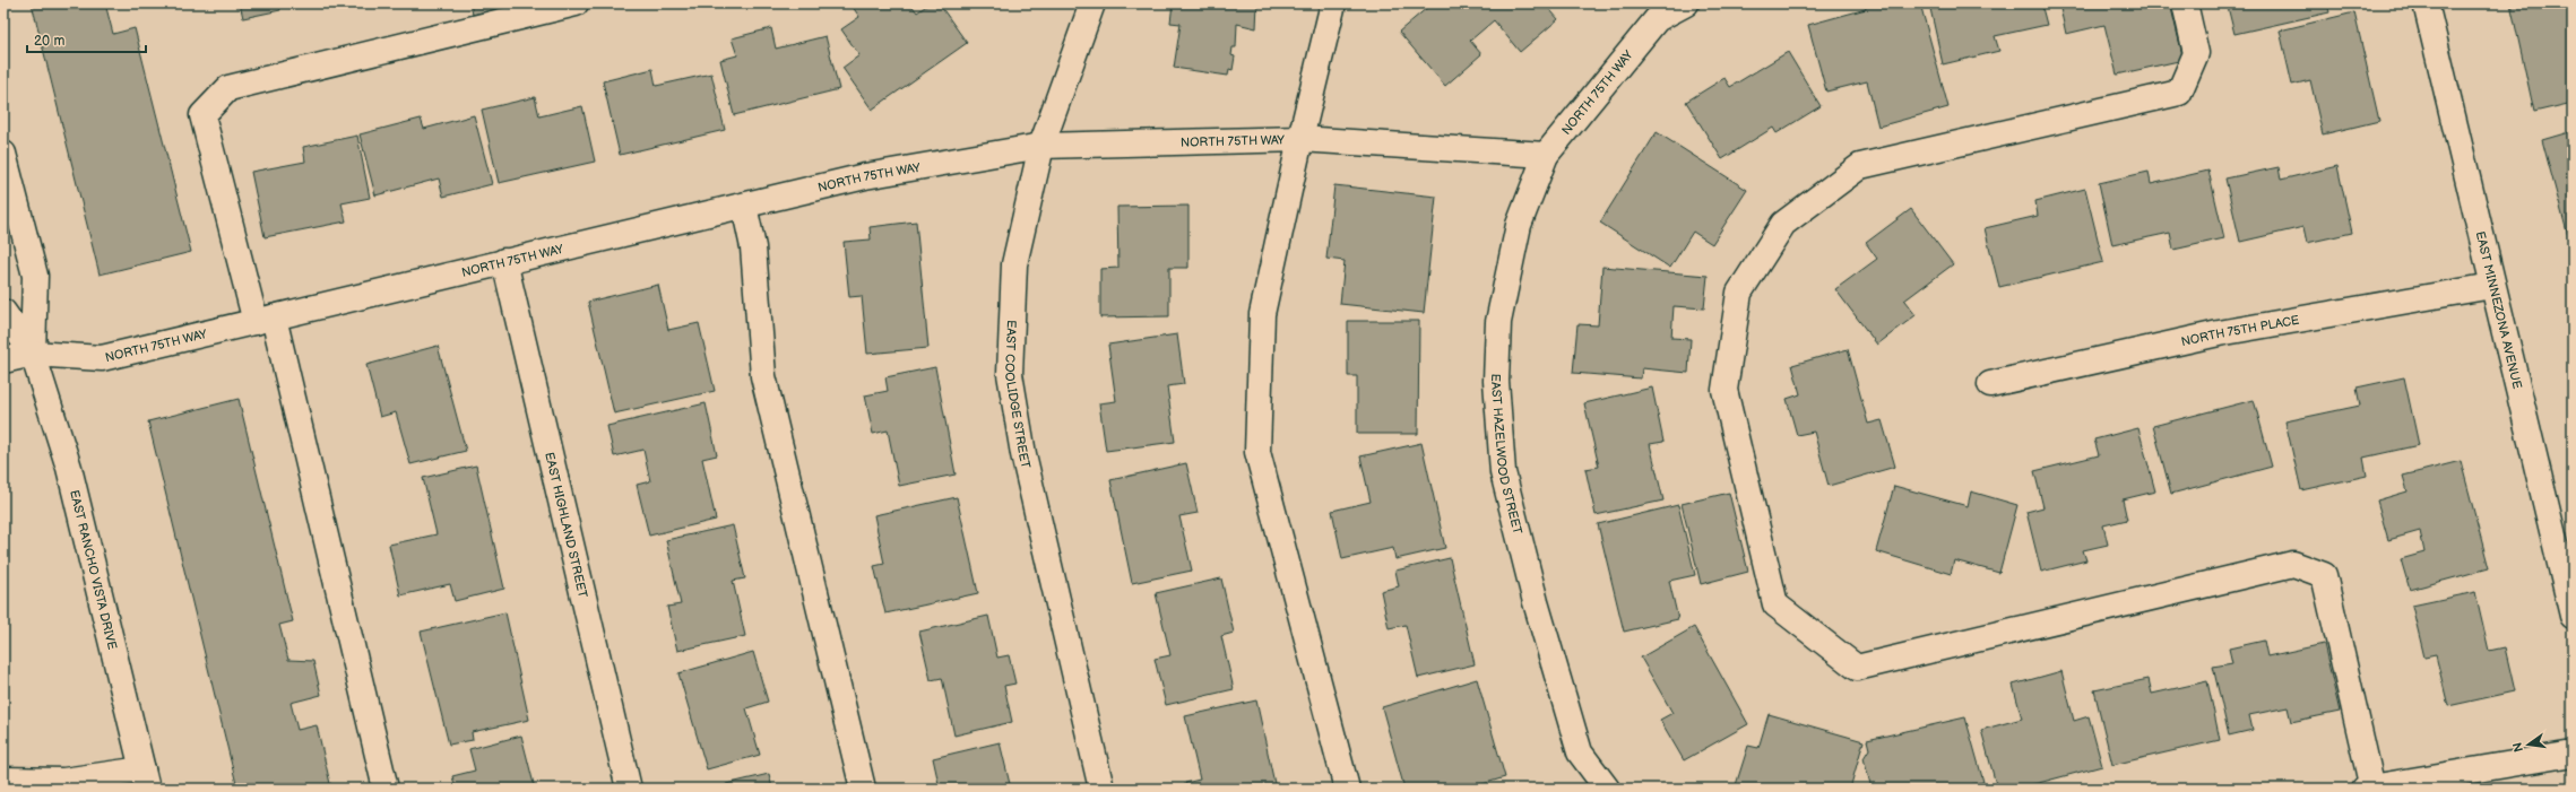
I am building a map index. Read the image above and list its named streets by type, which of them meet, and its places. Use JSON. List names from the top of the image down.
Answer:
{
  "streets": {
    "street": [
      "NORTH 75TH WAY",
      "EAST MINNEZONA AVENUE",
      "NORTH 75TH PLACE",
      "EAST COOLIDGE STREET",
      "EAST HAZELWOOD STREET",
      "EAST HIGHLAND STREET",
      "EAST RANCHO VISTA DRIVE"
    ]
  },
  "crossings": [
    ["NORTH 75TH WAY", "EAST COOLIDGE STREET"],
    ["NORTH 75TH WAY", "EAST HAZELWOOD STREET"],
    ["NORTH 75TH WAY", "EAST HIGHLAND STREET"],
    ["NORTH 75TH WAY", "EAST RANCHO VISTA DRIVE"],
    ["EAST MINNEZONA AVENUE", "NORTH 75TH PLACE"]
  ],
  "scale_bar": "20 m",
  "north": "left"
}
